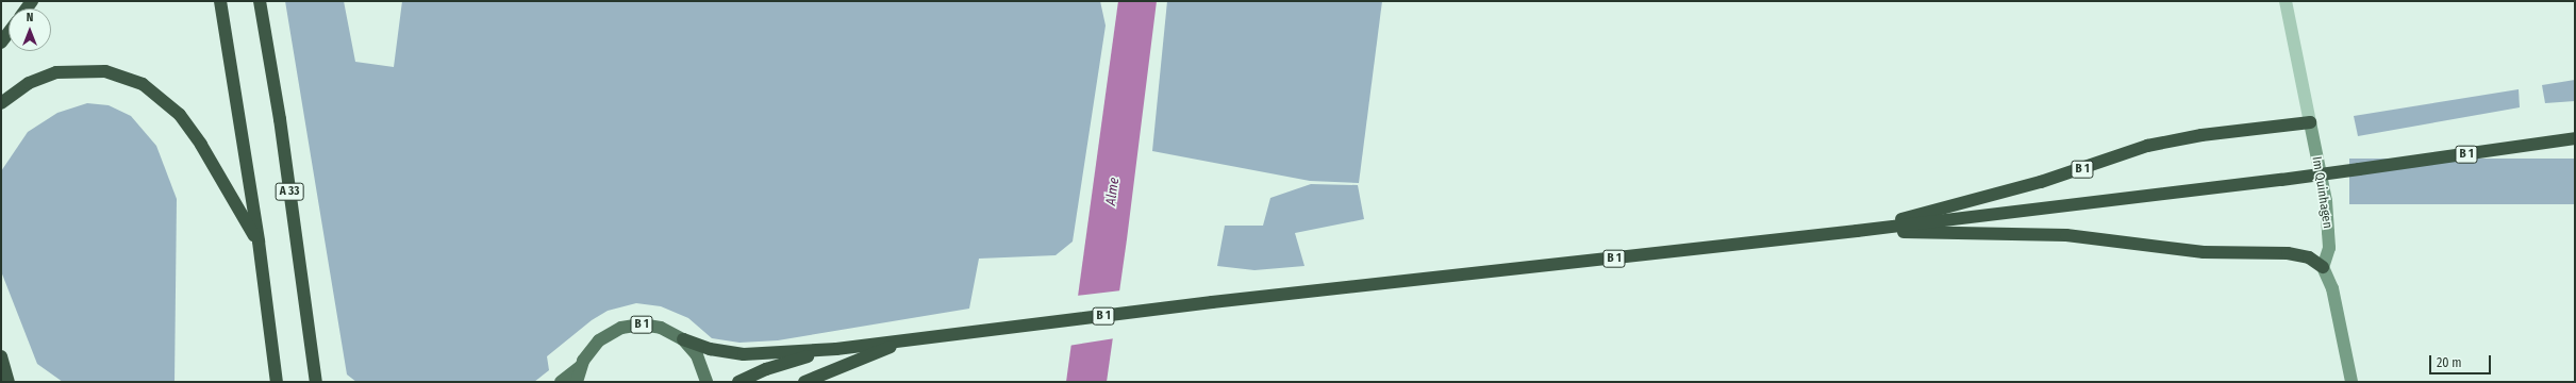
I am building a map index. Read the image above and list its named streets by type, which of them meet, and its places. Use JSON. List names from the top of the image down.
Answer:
{
  "streets": {
    "highway": ["B 1", "A 33"],
    "street": ["Im Quinhagen"]
  },
  "crossings": [
    ["B 1", "Im Quinhagen"]
  ],
  "water": ["Alme"],
  "scale_bar": "20 m",
  "north": "top"
}
